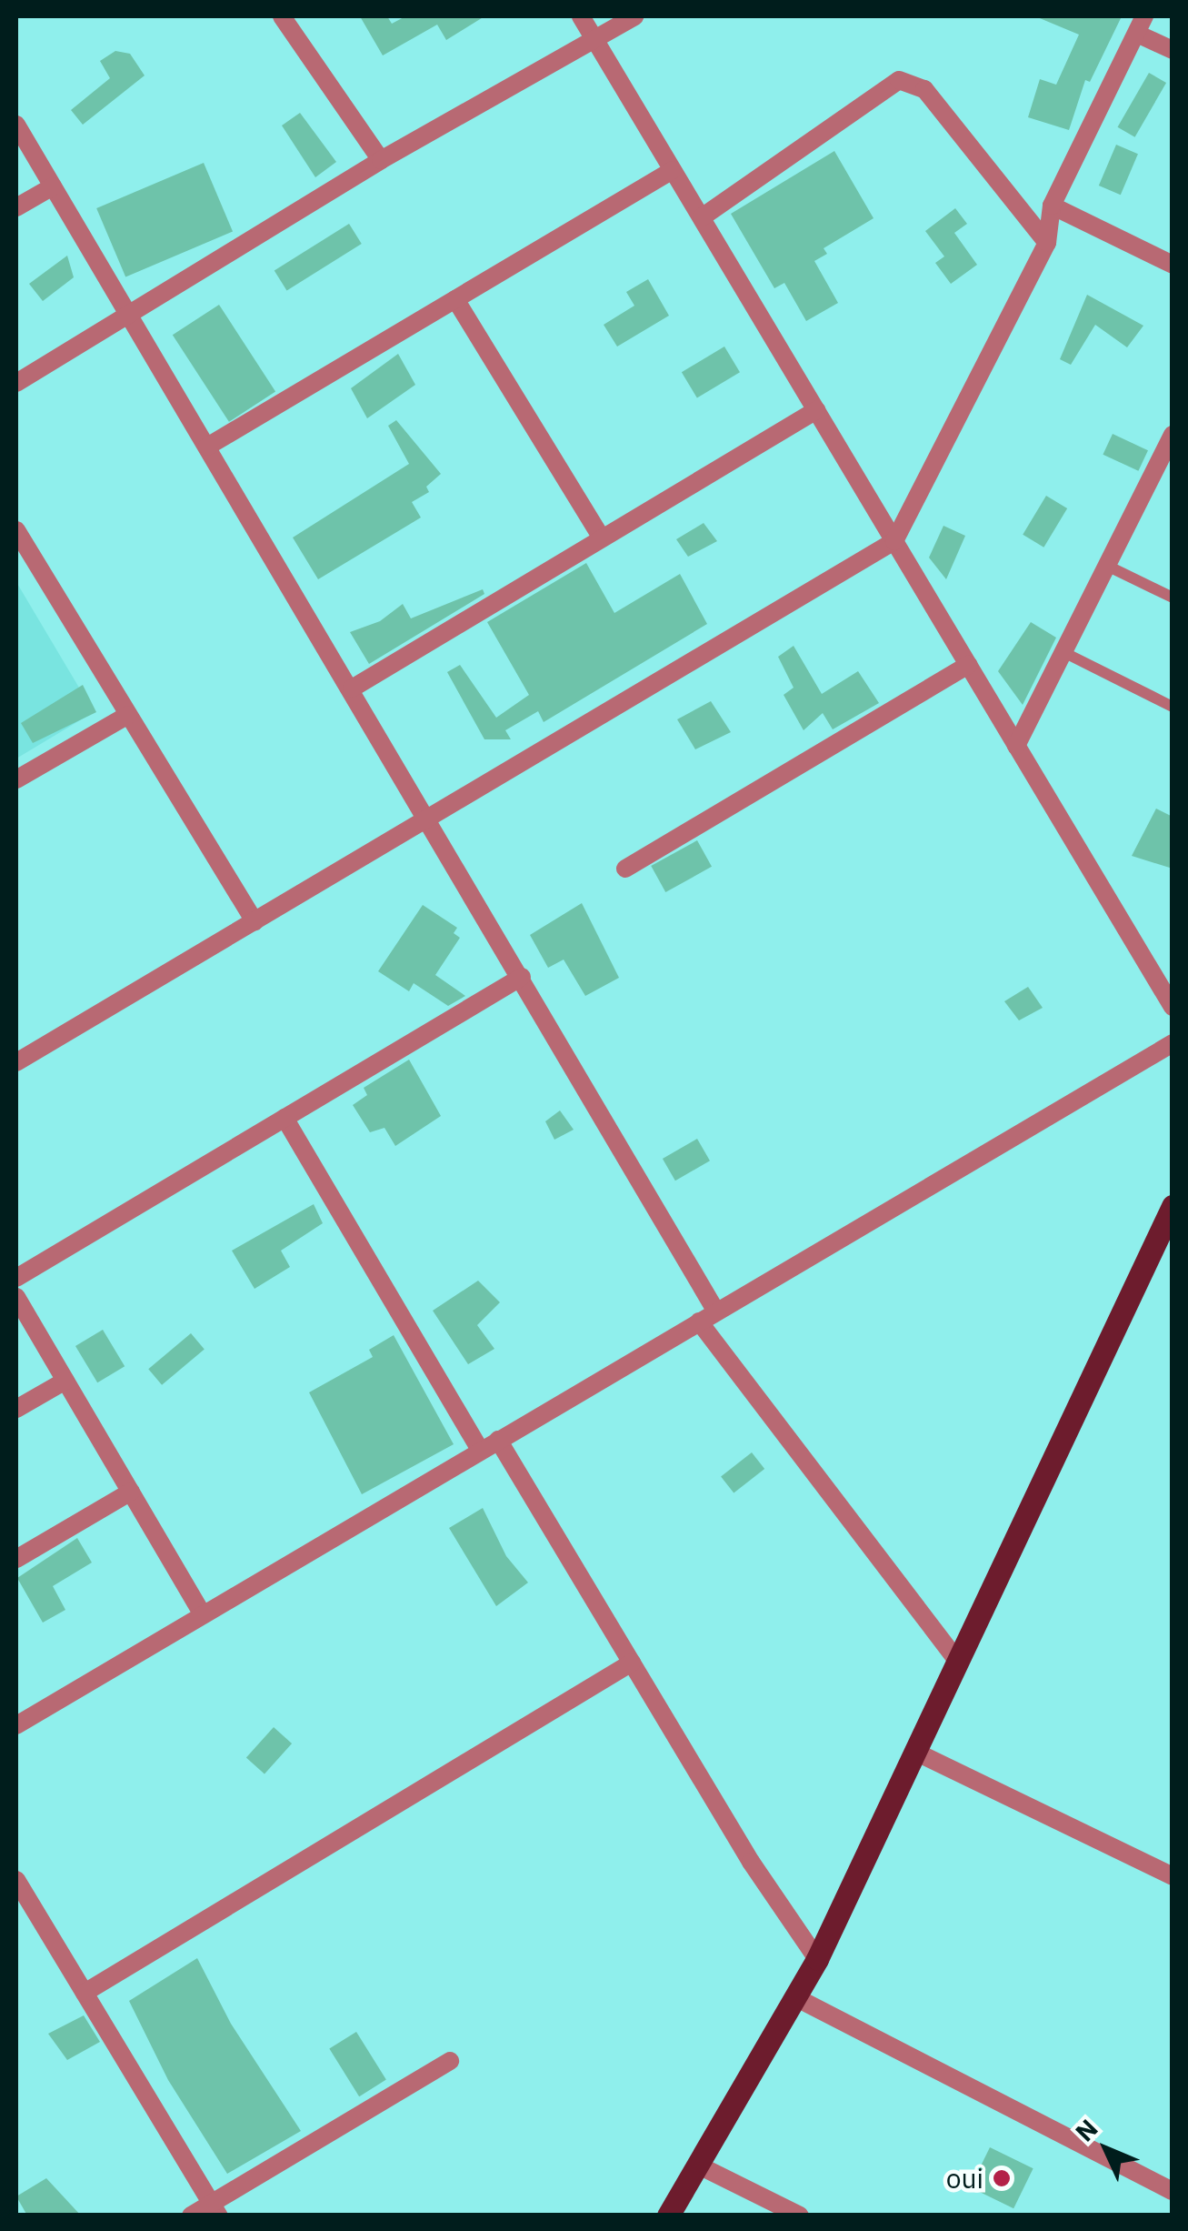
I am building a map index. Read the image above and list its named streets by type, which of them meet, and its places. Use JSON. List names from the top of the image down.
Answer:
{
  "places": ["oui"],
  "north": "top left"
}
